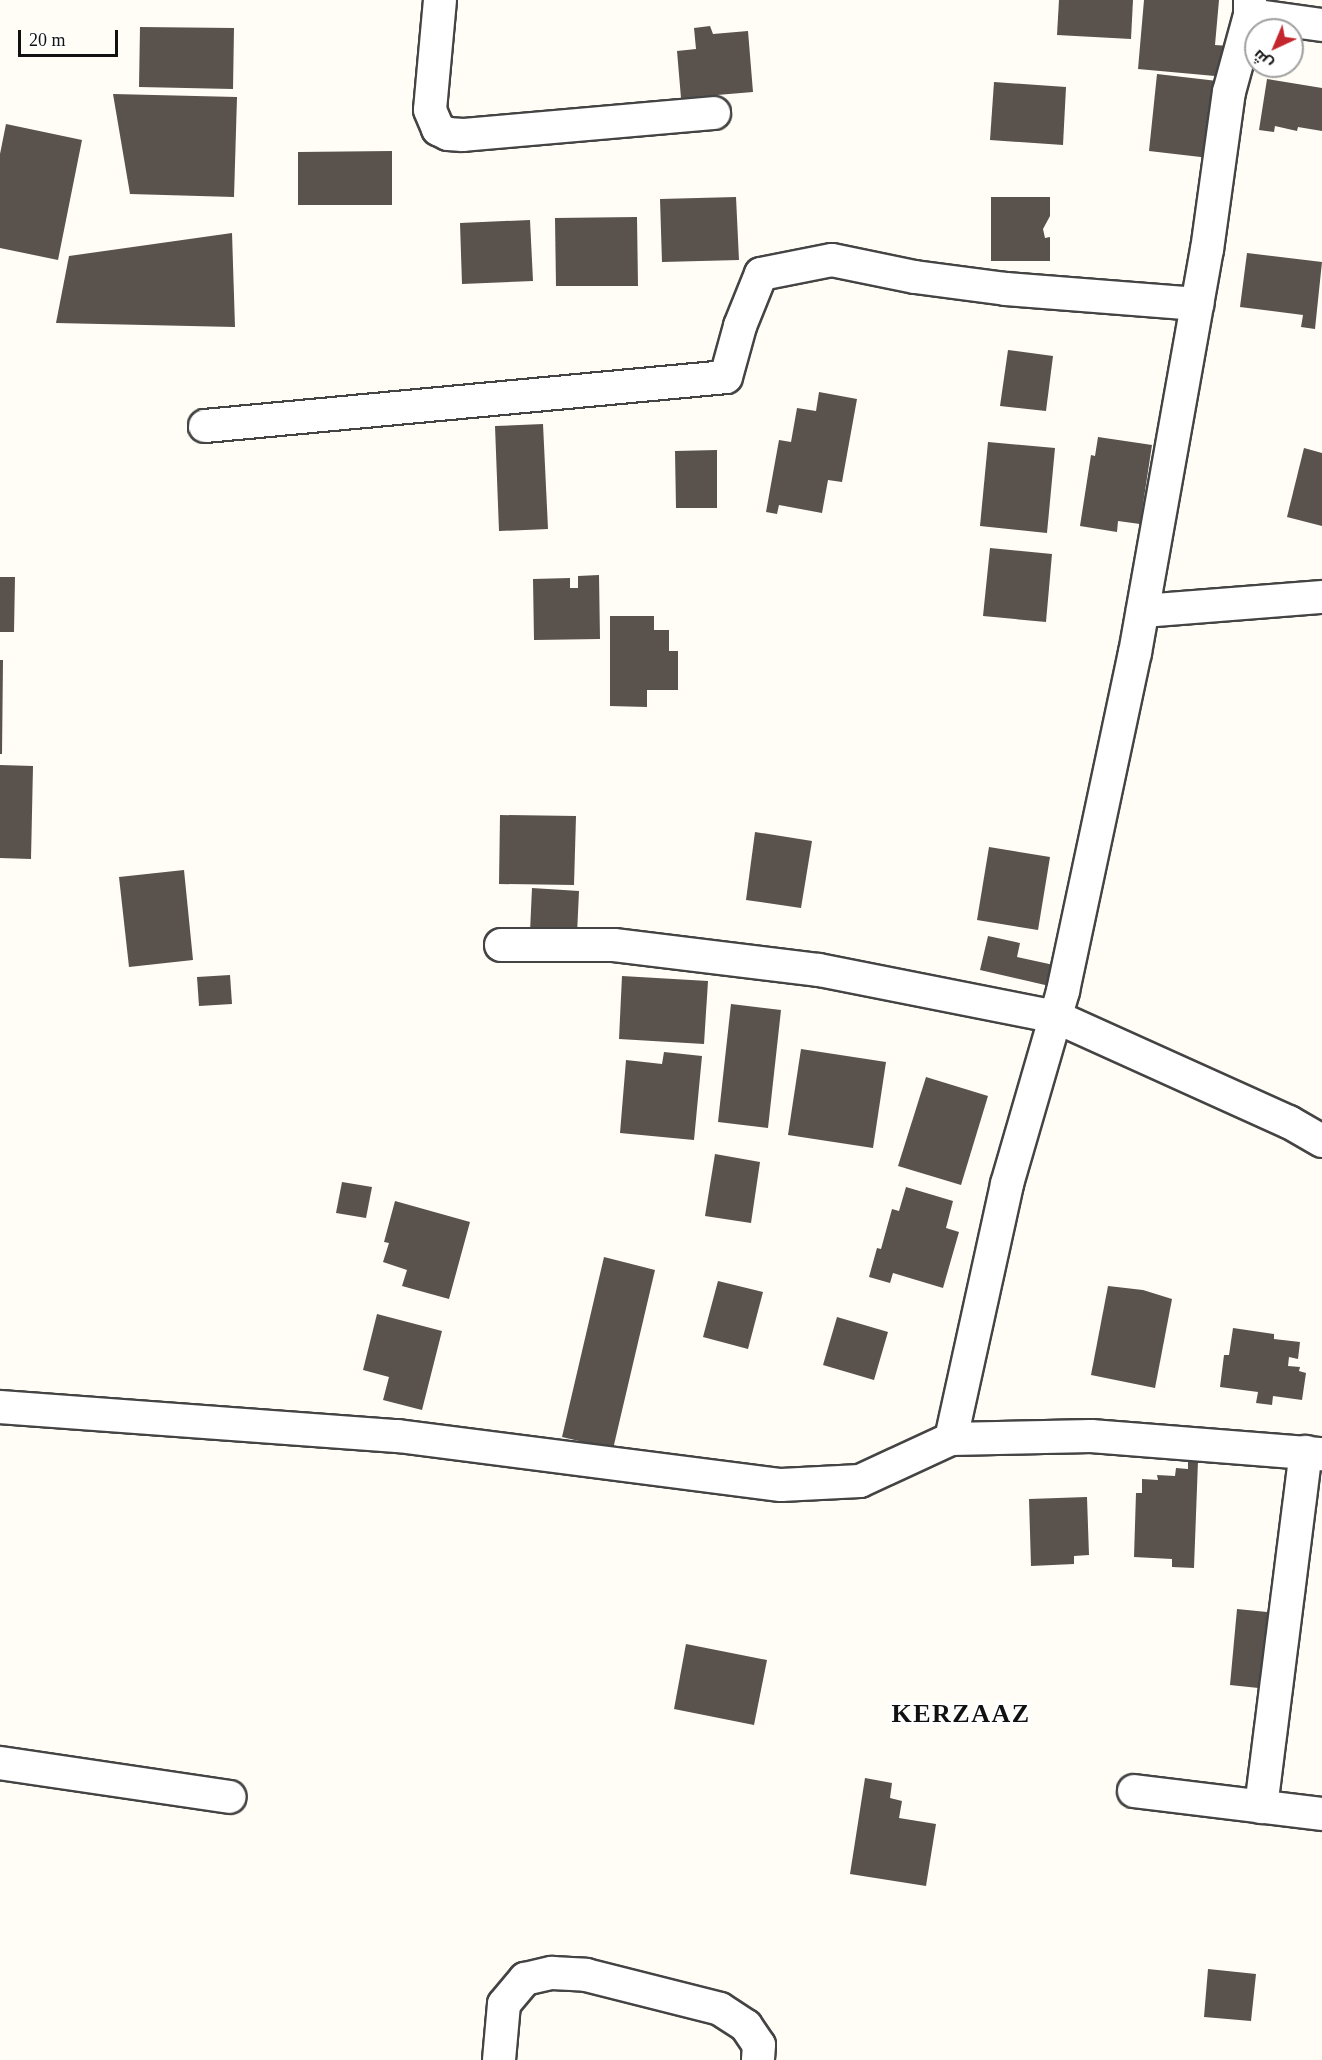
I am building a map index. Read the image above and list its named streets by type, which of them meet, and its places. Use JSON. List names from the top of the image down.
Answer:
{
  "districts": ["KERZAAZ"],
  "scale_bar": "20 m",
  "north": "bottom left"
}
